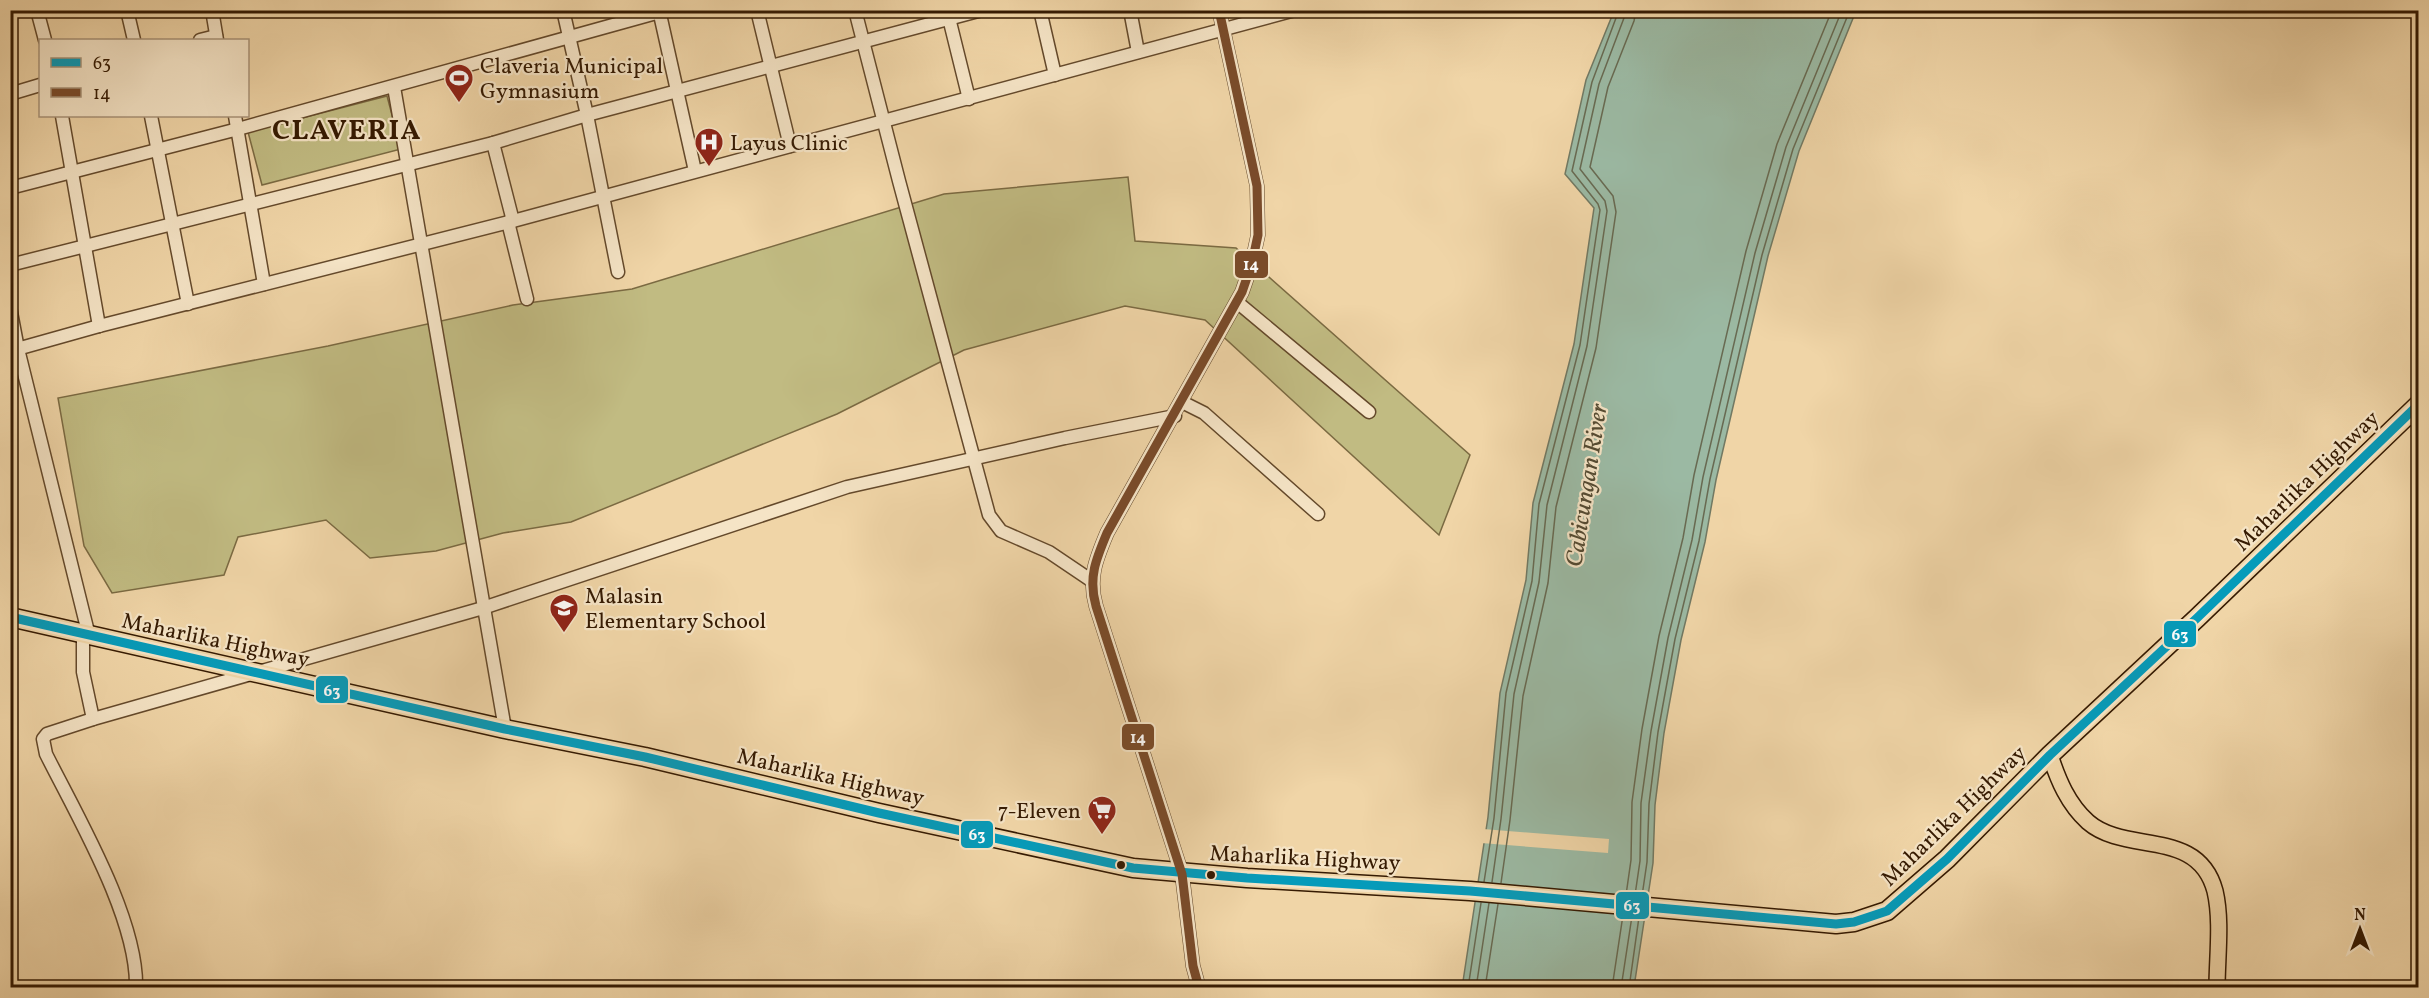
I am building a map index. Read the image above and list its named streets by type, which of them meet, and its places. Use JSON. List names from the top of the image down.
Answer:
{
  "streets": {
    "highway": ["Maharlika Highway"]
  },
  "districts": ["CLAVERIA"],
  "water": ["Cabicungan River"],
  "places": {
    "sports": ["Claveria Municipal Gymnasium"],
    "hospital": ["Layus Clinic"],
    "school or university": ["Malasin Elementary School"],
    "supermarket": ["7-Eleven"]
  },
  "lines": ["transit line 14", "transit line 63"],
  "legend": ["63", "14"],
  "north": "top"
}
